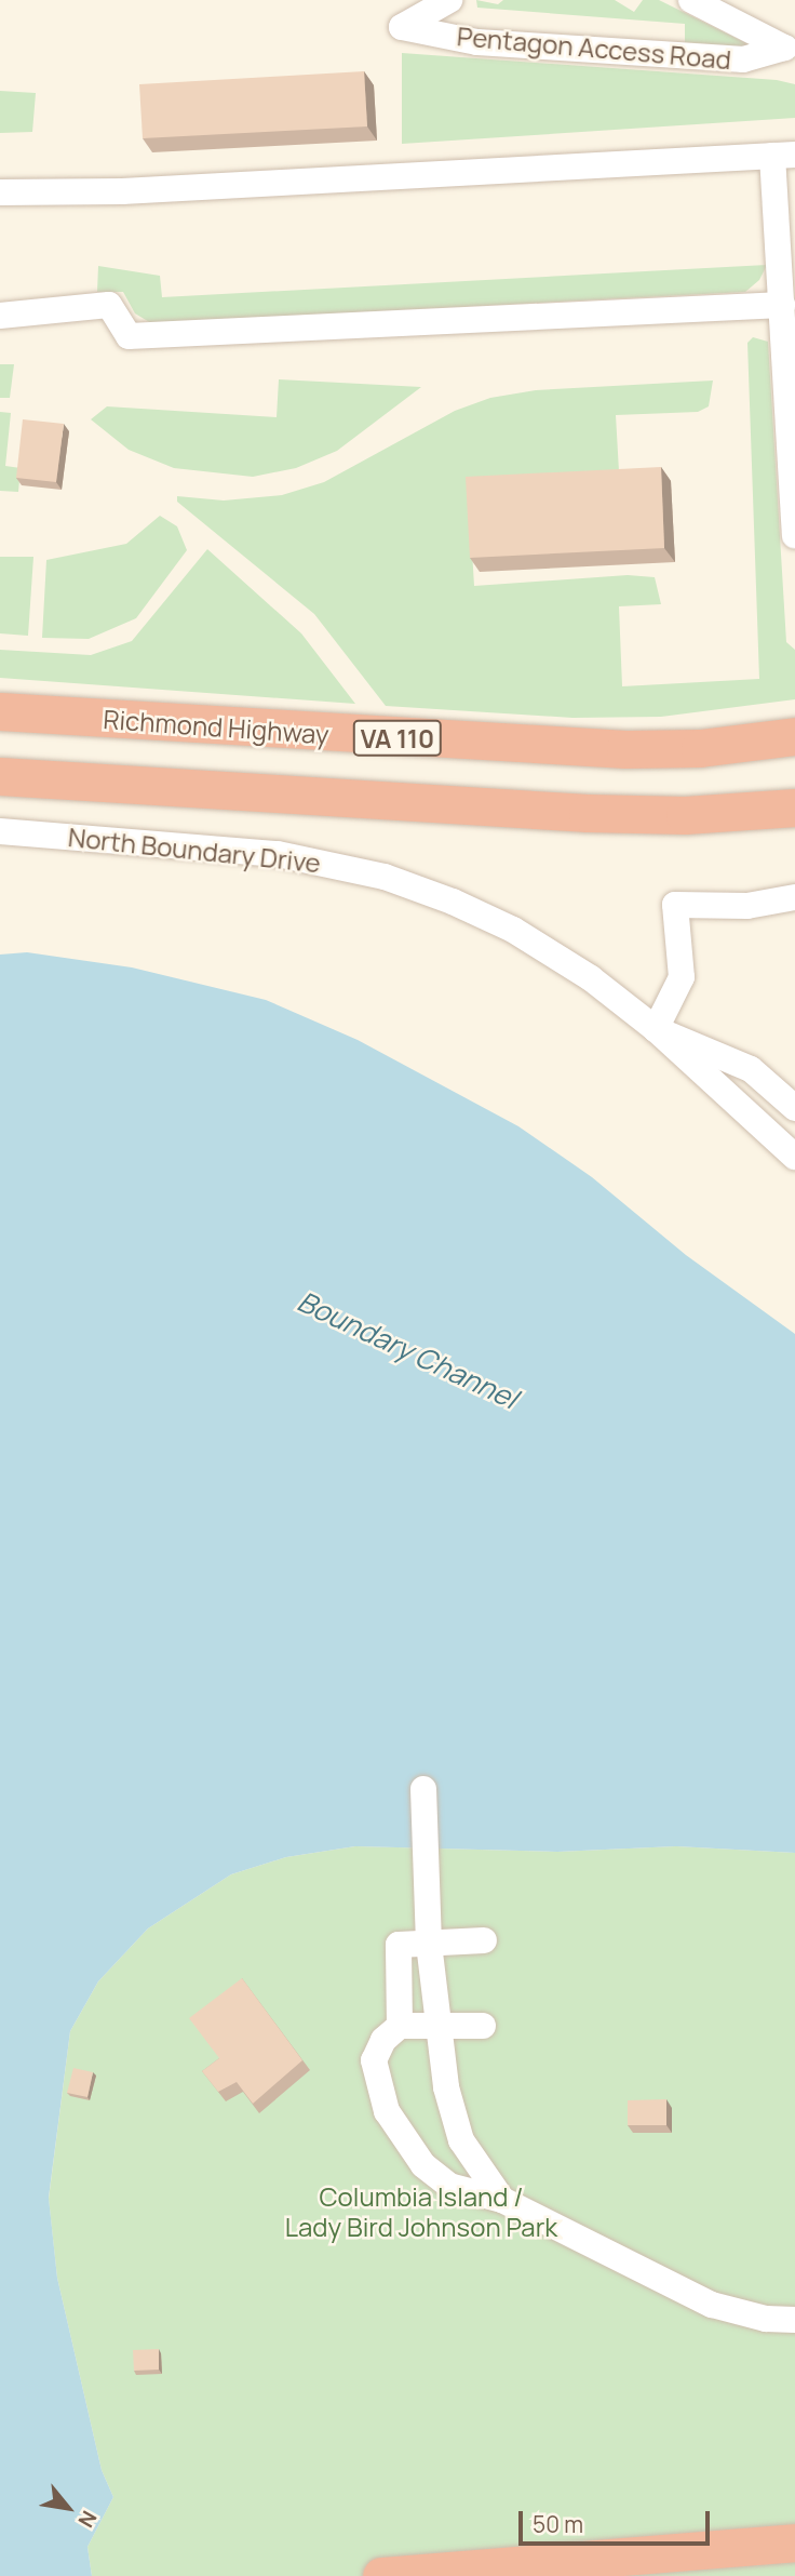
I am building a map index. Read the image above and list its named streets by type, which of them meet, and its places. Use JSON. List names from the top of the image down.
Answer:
{
  "streets": {
    "highway": ["Richmond Highway", "VA 110"],
    "street": ["Pentagon Access Road", "North Boundary Drive"]
  },
  "water": ["Boundary Channel"],
  "parks": ["Columbia Island / Lady Bird Johnson Park"],
  "scale_bar": "50 m",
  "north": "bottom right"
}
